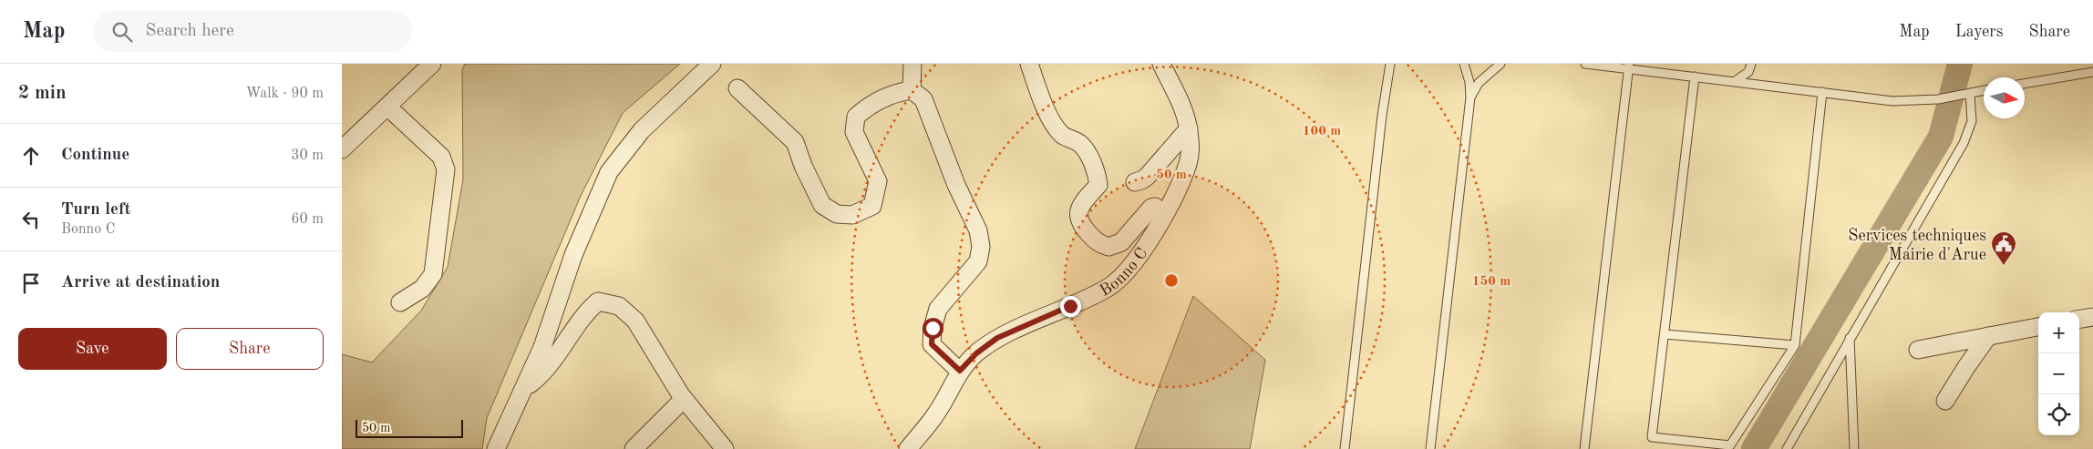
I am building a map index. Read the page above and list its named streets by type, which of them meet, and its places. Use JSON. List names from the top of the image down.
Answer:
{
  "streets": {
    "street": ["Bonno C"]
  },
  "places": {
    "public building": ["Services techniques Mairie d'Arue"]
  },
  "scale_bar": "50 m",
  "north": "right",
  "page": {
    "header": "Map",
    "search": "Search here",
    "nav": ["Map", "Layers", "Share"],
    "heading": ["2 min", "Walk · 90 m"],
    "list": [
      ["Continue", "30 m"],
      ["Turn left", "Bonno C", "60 m"],
      "Arrive at destination"
    ],
    "map_buttons": ["+", "−"],
    "buttons": ["Save", "Share"],
    "scale": "50 m"
  },
  "rings": ["100 m", "50 m", "150 m"]
}
